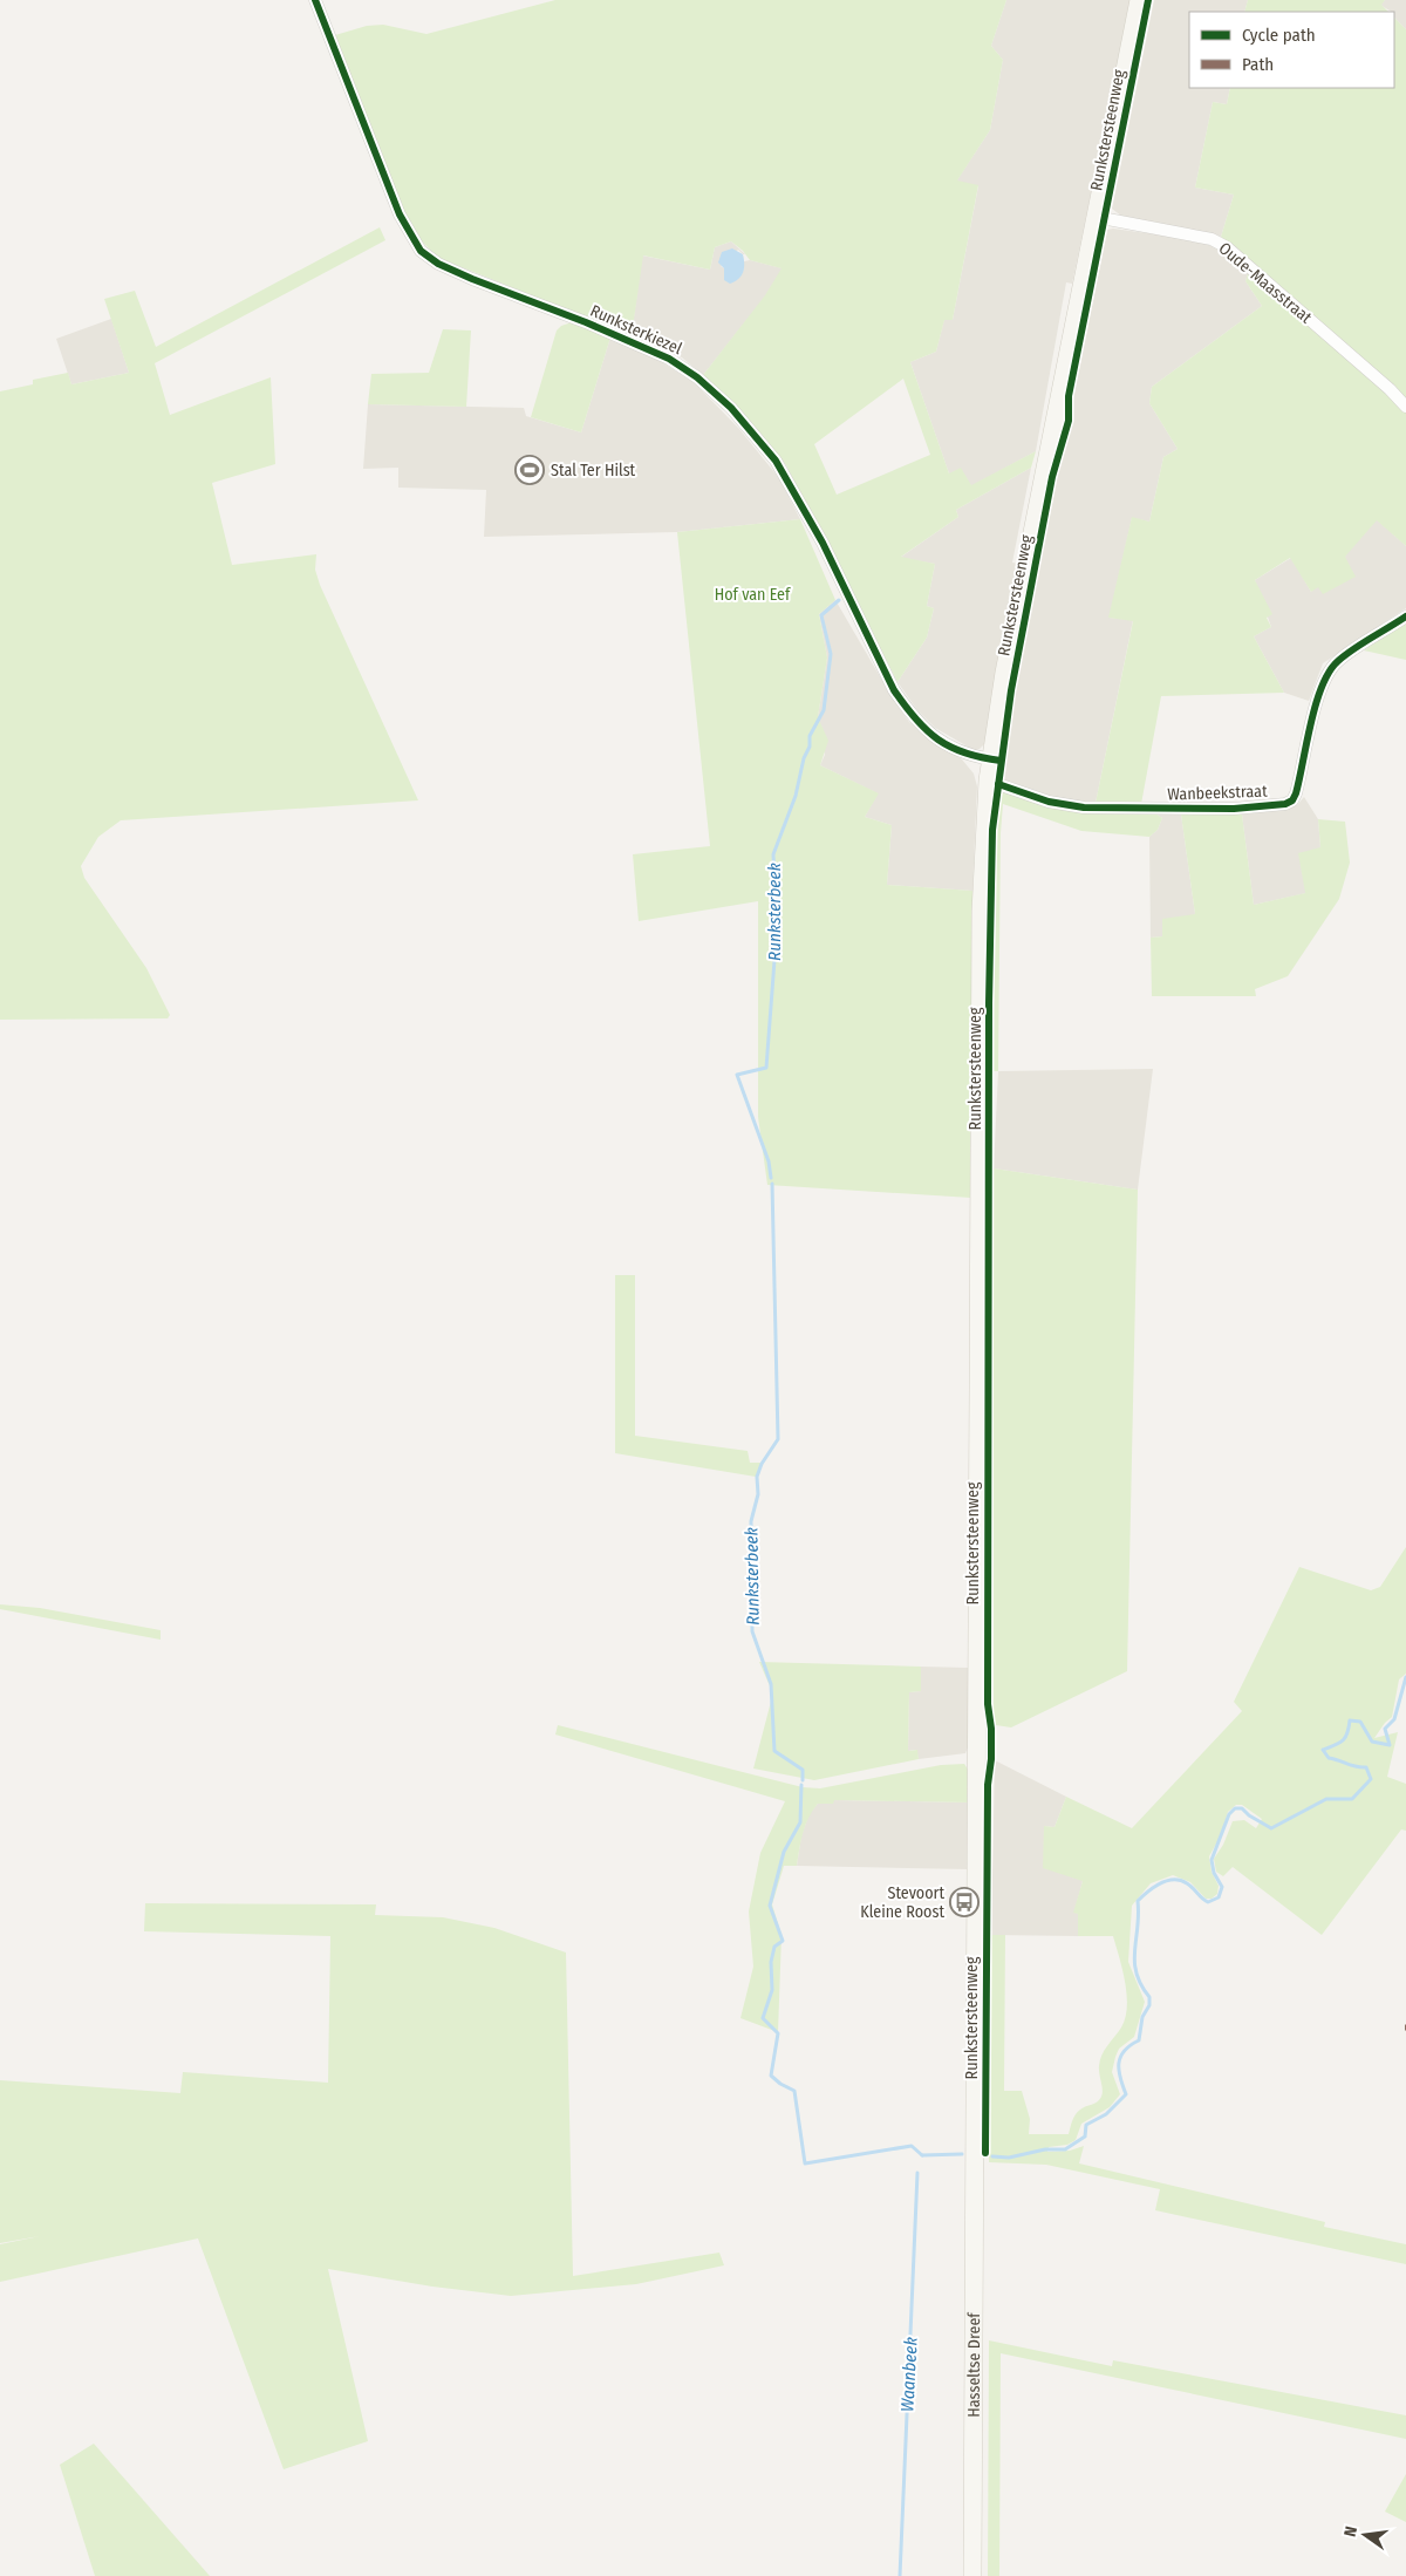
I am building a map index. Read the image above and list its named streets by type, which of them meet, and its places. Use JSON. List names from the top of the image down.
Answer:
{
  "streets": {
    "street": [
      "Runkstersteenweg",
      "Oude-Maasstraat",
      "Runksterkiezel",
      "Wanbeekstraat",
      "Hasseltse Dreef"
    ]
  },
  "crossings": [
    ["Runkstersteenweg", "Oude-Maasstraat"],
    ["Runkstersteenweg", "Runksterkiezel"],
    ["Runkstersteenweg", "Wanbeekstraat"],
    ["Runkstersteenweg", "Hasseltse Dreef"]
  ],
  "water": ["Runksterbeek", "Waanbeek"],
  "parks": ["Hof van Eef"],
  "places": {
    "sports": ["Stal Ter Hilst"],
    "bus stop": ["Stevoort Kleine Roost"]
  },
  "legend": ["Cycle path", "Path"],
  "north": "left"
}
